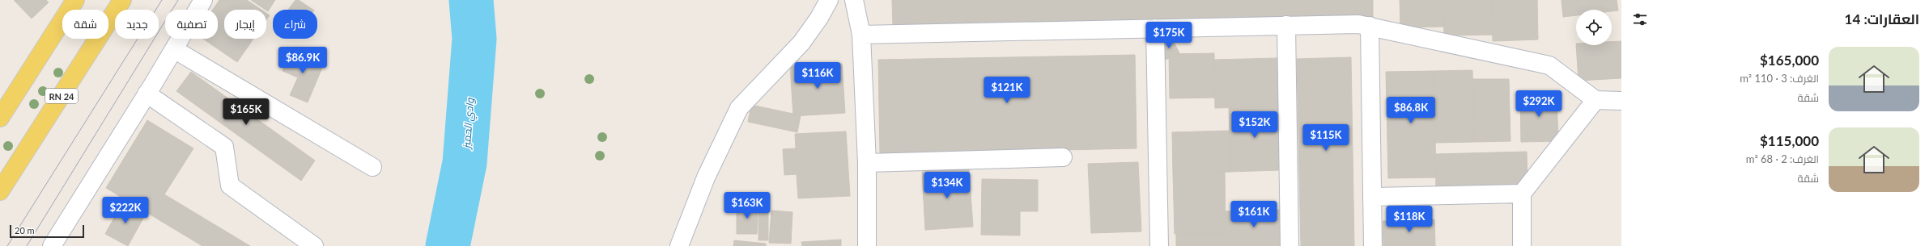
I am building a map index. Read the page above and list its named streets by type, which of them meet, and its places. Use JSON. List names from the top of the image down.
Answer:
{
  "streets": {
    "main road": ["RN 24"]
  },
  "water": ["وادي الحميز"],
  "scale_bar": "20 m",
  "page": {
    "heading": "العقارات: 14",
    "chip": [
      "شراء",
      "إيجار",
      "تصفية",
      "جديد",
      "شقة"
    ],
    "price": [
      "$175K",
      "$86.9K",
      "$116K",
      "$121K",
      "$292K",
      "$86.8K",
      "$165K",
      "$152K",
      "$115K",
      "$134K",
      "$163K",
      "$222K",
      "$161K",
      "$118K"
    ],
    "list": [
      {
        "name": "$165,000",
        "note": "الغرف: 3 · 110 m² · شقة"
      },
      {
        "name": "$115,000",
        "note": "الغرف: 2 · 68 m² · شقة"
      }
    ],
    "scale": "20 m"
  }
}
